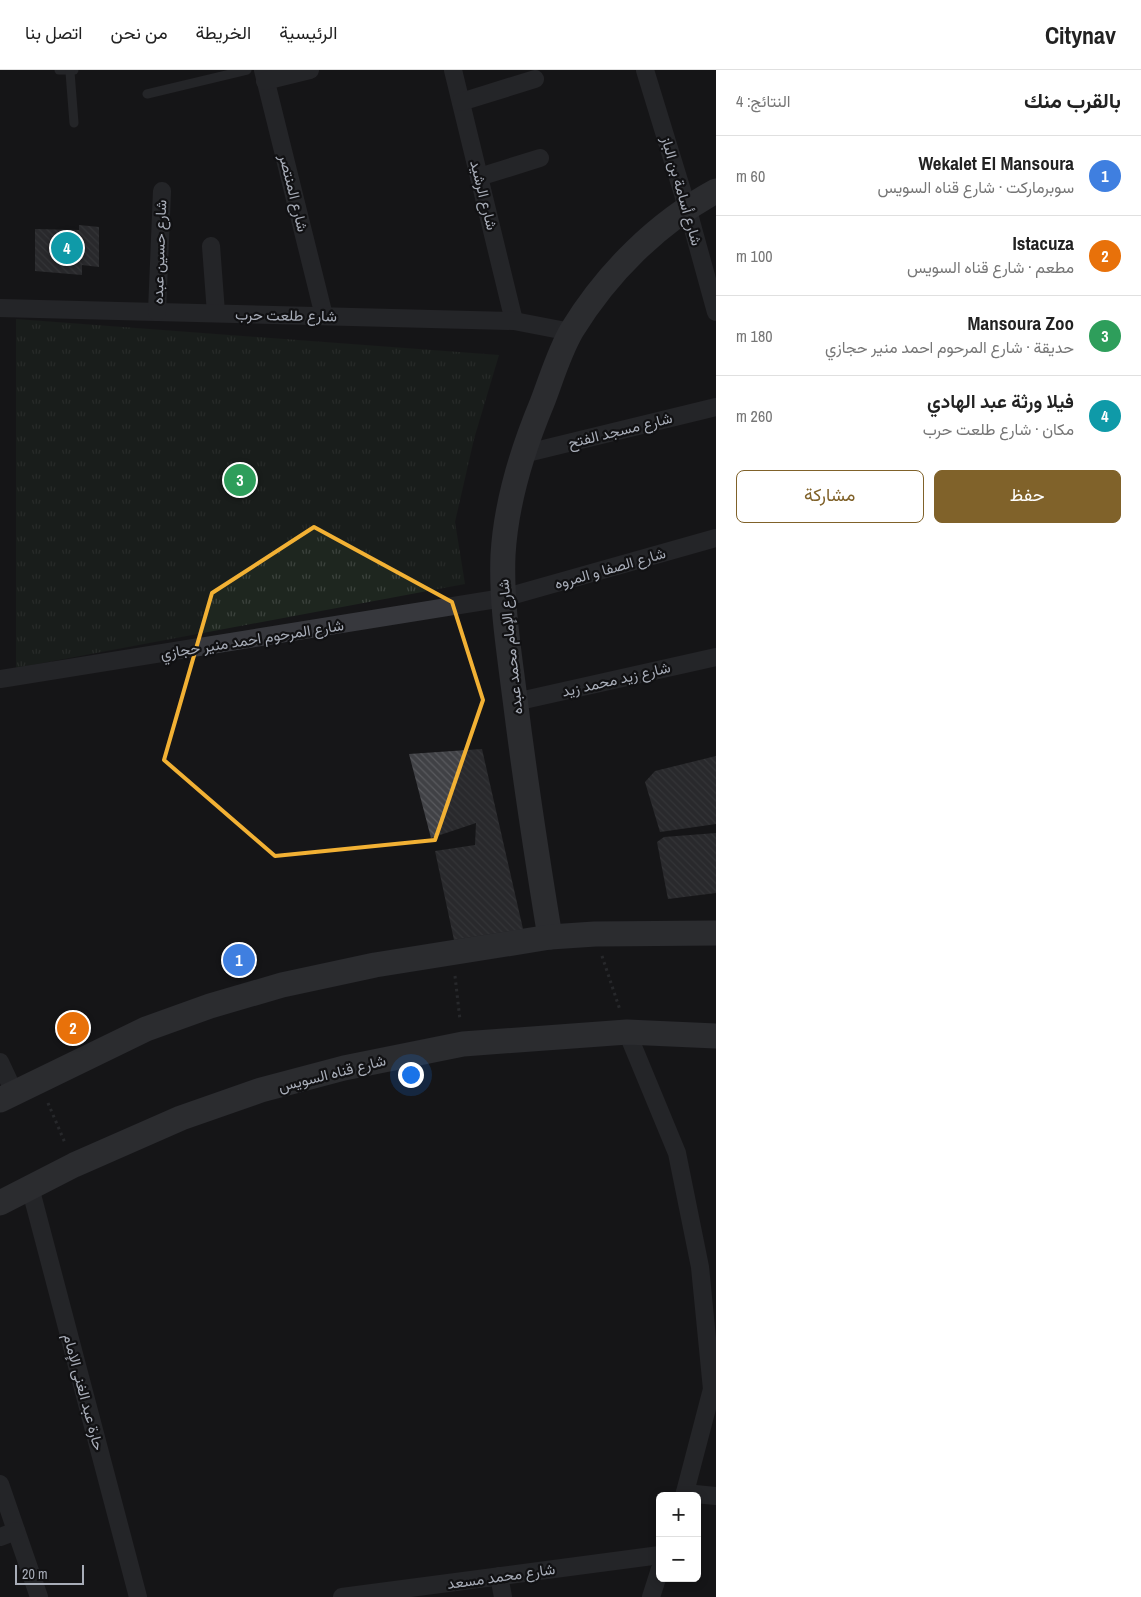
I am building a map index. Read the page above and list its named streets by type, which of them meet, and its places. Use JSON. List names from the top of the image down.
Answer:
{
  "streets": {
    "main road": ["شارع الإمام محمد عبده", "شارع قناه السويس"],
    "street": [
      "شارع أسامة بن الباز",
      "شارع المنتصر",
      "شارع الرشيد",
      "شارع حسين عبده",
      "شارع طلعت حرب",
      "شارع مسجد الفتح",
      "شارع الصفا و المروه",
      "شارع المرحوم احمد منير حجازي",
      "شارع زيد محمد زيد",
      "حارة عبد الغنى الإمام",
      "شارع محمد مسعد"
    ]
  },
  "crossings": [
    ["شارع أسامة بن الباز", "شارع الإمام محمد عبده"],
    ["شارع المنتصر", "شارع طلعت حرب"],
    ["شارع الرشيد", "شارع طلعت حرب"],
    ["شارع حسين عبده", "شارع طلعت حرب"],
    ["شارع طلعت حرب", "شارع الإمام محمد عبده"],
    ["شارع مسجد الفتح", "شارع الإمام محمد عبده"],
    ["شارع الصفا و المروه", "شارع المرحوم احمد منير حجازي"],
    ["شارع الصفا و المروه", "شارع الإمام محمد عبده"],
    ["شارع المرحوم احمد منير حجازي", "شارع الإمام محمد عبده"],
    ["شارع الإمام محمد عبده", "شارع زيد محمد زيد"],
    ["شارع قناه السويس", "حارة عبد الغنى الإمام"]
  ],
  "scale_bar": "20 m",
  "page": {
    "header": "Citynav",
    "nav": [
      "الرئيسية",
      "الخريطة",
      "من نحن",
      "اتصل بنا"
    ],
    "heading": ["بالقرب منك", "النتائج: 4"],
    "list": [
      {
        "mark": "1",
        "name": "Wekalet El Mansoura",
        "note": "سوبرماركت · شارع قناه السويس",
        "value": "60 m"
      },
      {
        "mark": "2",
        "name": "Istacuza",
        "note": "مطعم · شارع قناه السويس",
        "value": "100 m"
      },
      {
        "mark": "3",
        "name": "Mansoura Zoo",
        "note": "حديقة · شارع المرحوم احمد منير حجازي",
        "value": "180 m"
      },
      {
        "mark": "4",
        "name": "فيلا ورثة عبد الهادي",
        "note": "مكان · شارع طلعت حرب",
        "value": "260 m"
      }
    ],
    "pins": [
      "4",
      "3",
      "1",
      "2"
    ],
    "buttons": ["حفظ", "مشاركة"],
    "map_buttons": ["+", "−"],
    "scale": "20 m"
  }
}
